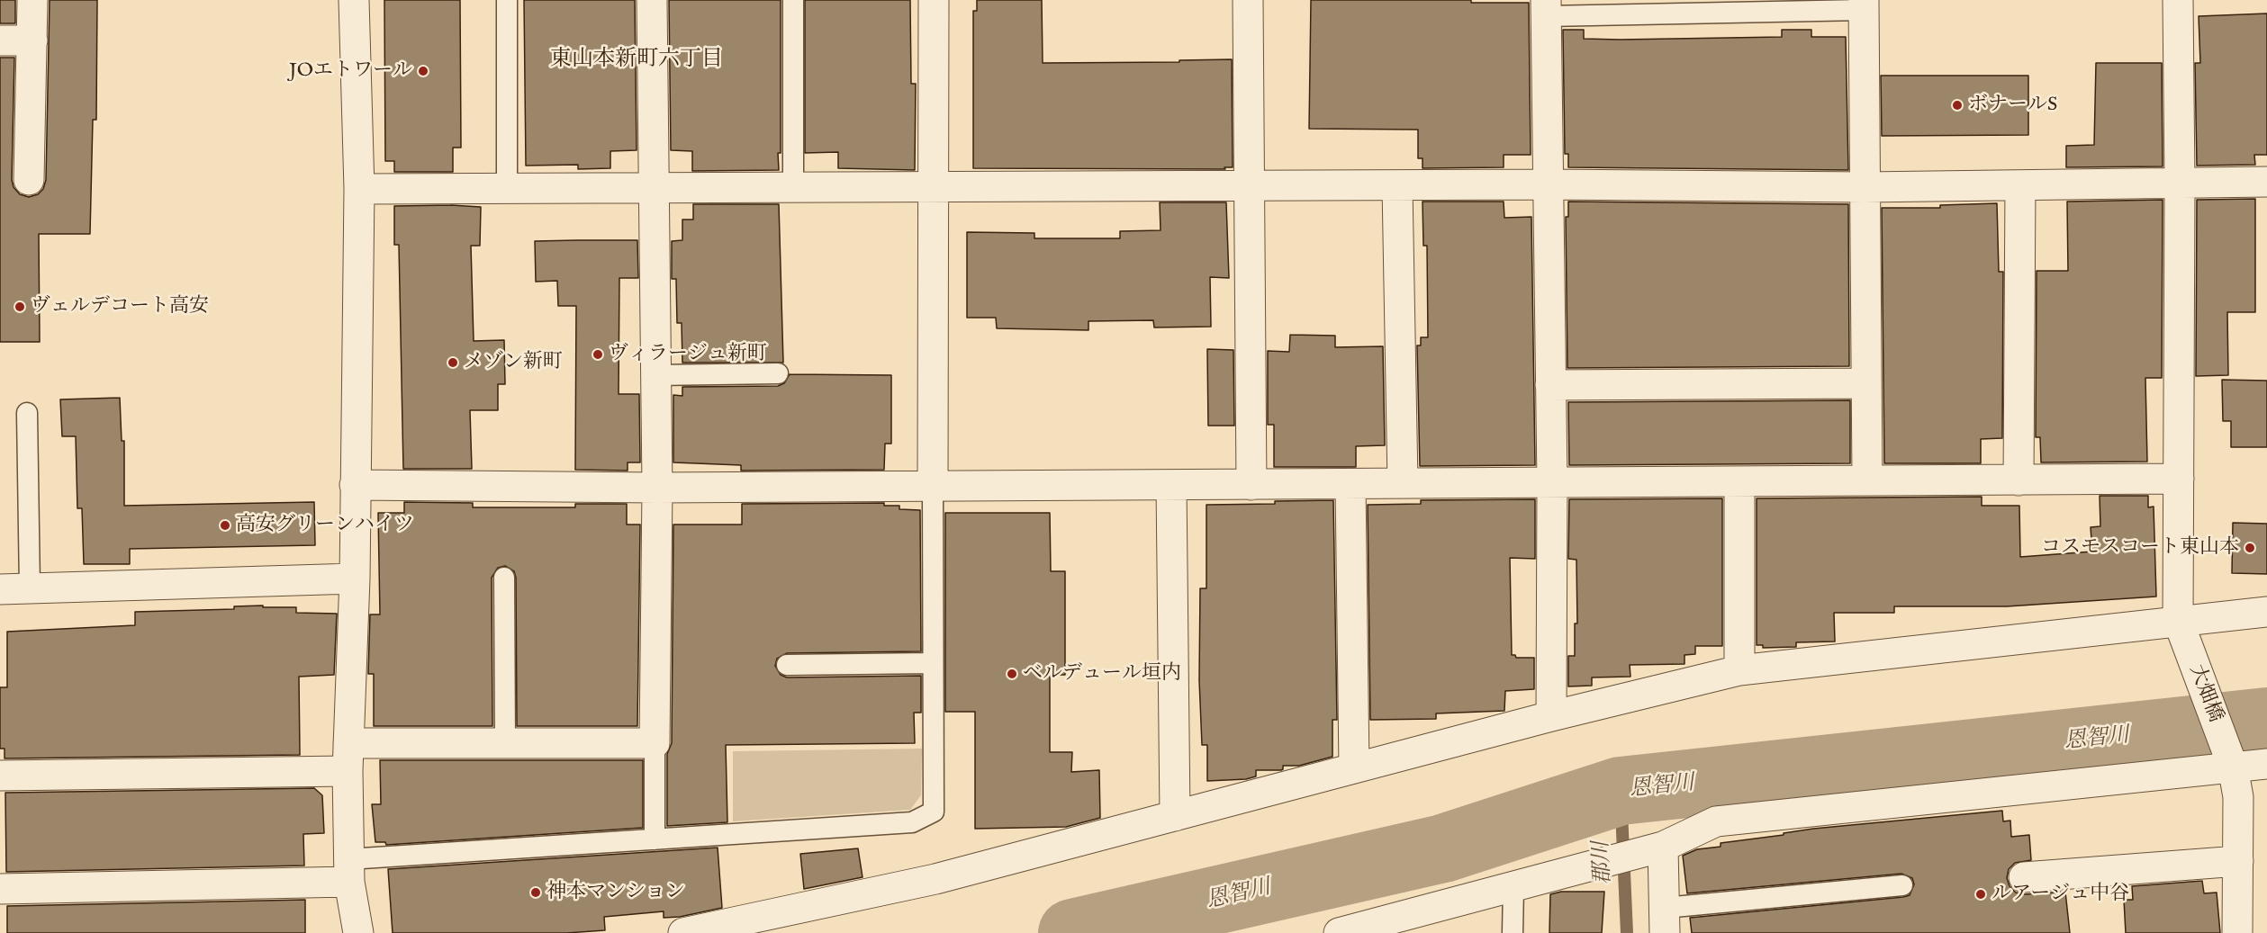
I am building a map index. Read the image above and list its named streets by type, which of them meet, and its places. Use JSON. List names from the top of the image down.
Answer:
{
  "streets": {
    "street": ["大畑橋"]
  },
  "districts": ["東山本新町六丁目"],
  "water": ["恩智川", "郡川"],
  "places": [
    "JOエトワール",
    "ボナールS",
    "ヴェルデコート高安",
    "ヴィラージュ新町",
    "メゾン新町",
    "高安グリーンハイツ",
    "コスモスコート東山本",
    "ベルデュール垣内",
    "神本マンション",
    "ルアージュ中谷"
  ]
}
